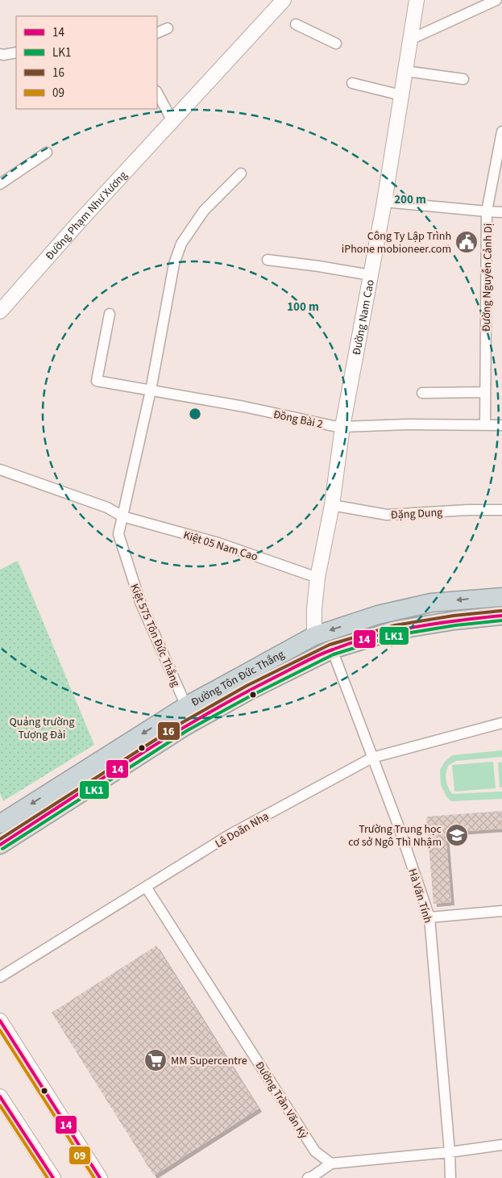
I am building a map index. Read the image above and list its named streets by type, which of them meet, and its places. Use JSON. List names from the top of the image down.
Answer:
{
  "streets": {
    "highway": ["Đường Tôn Đức Thắng"],
    "street": [
      "Đường Phạm Như Xương",
      "Đường Nguyễn Cảnh Dị",
      "Đường Nam Cao",
      "Đồng Bài 2",
      "Đặng Dung",
      "Kiệt 05 Nam Cao",
      "Kiệt 575 Tôn Đức Thắng",
      "Lê Doãn Nhạ",
      "Hà Văn Tính",
      "Đường Trần Văn Kỷ"
    ]
  },
  "crossings": [
    ["Đường Nguyễn Cảnh Dị", "Đồng Bài 2"],
    ["Đường Nam Cao", "Đồng Bài 2"],
    ["Đường Nam Cao", "Đặng Dung"],
    ["Đường Nam Cao", "Kiệt 05 Nam Cao"],
    ["Đường Nam Cao", "Đường Tôn Đức Thắng"],
    ["Đồng Bài 2", "Kiệt 575 Tôn Đức Thắng"],
    ["Kiệt 05 Nam Cao", "Kiệt 575 Tôn Đức Thắng"],
    ["Kiệt 575 Tôn Đức Thắng", "Đường Tôn Đức Thắng"],
    ["Đường Tôn Đức Thắng", "Hà Văn Tính"],
    ["Lê Doãn Nhạ", "Hà Văn Tính"],
    ["Lê Doãn Nhạ", "Đường Trần Văn Kỷ"]
  ],
  "parks": ["Quảng trường Tượng Đài"],
  "places": {
    "public building": ["Công Ty Lập Trình iPhone mobioneer.com"],
    "school or university": ["Trường Trung học cơ sở Ngô Thì Nhậm"],
    "supermarket": ["MM Supercentre"]
  },
  "lines": [
    "transit line 16",
    "transit line 14",
    "transit line LK1",
    "transit line 09"
  ],
  "legend": [
    "14",
    "LK1",
    "16",
    "09"
  ],
  "rings": ["200 m", "100 m"]
}
